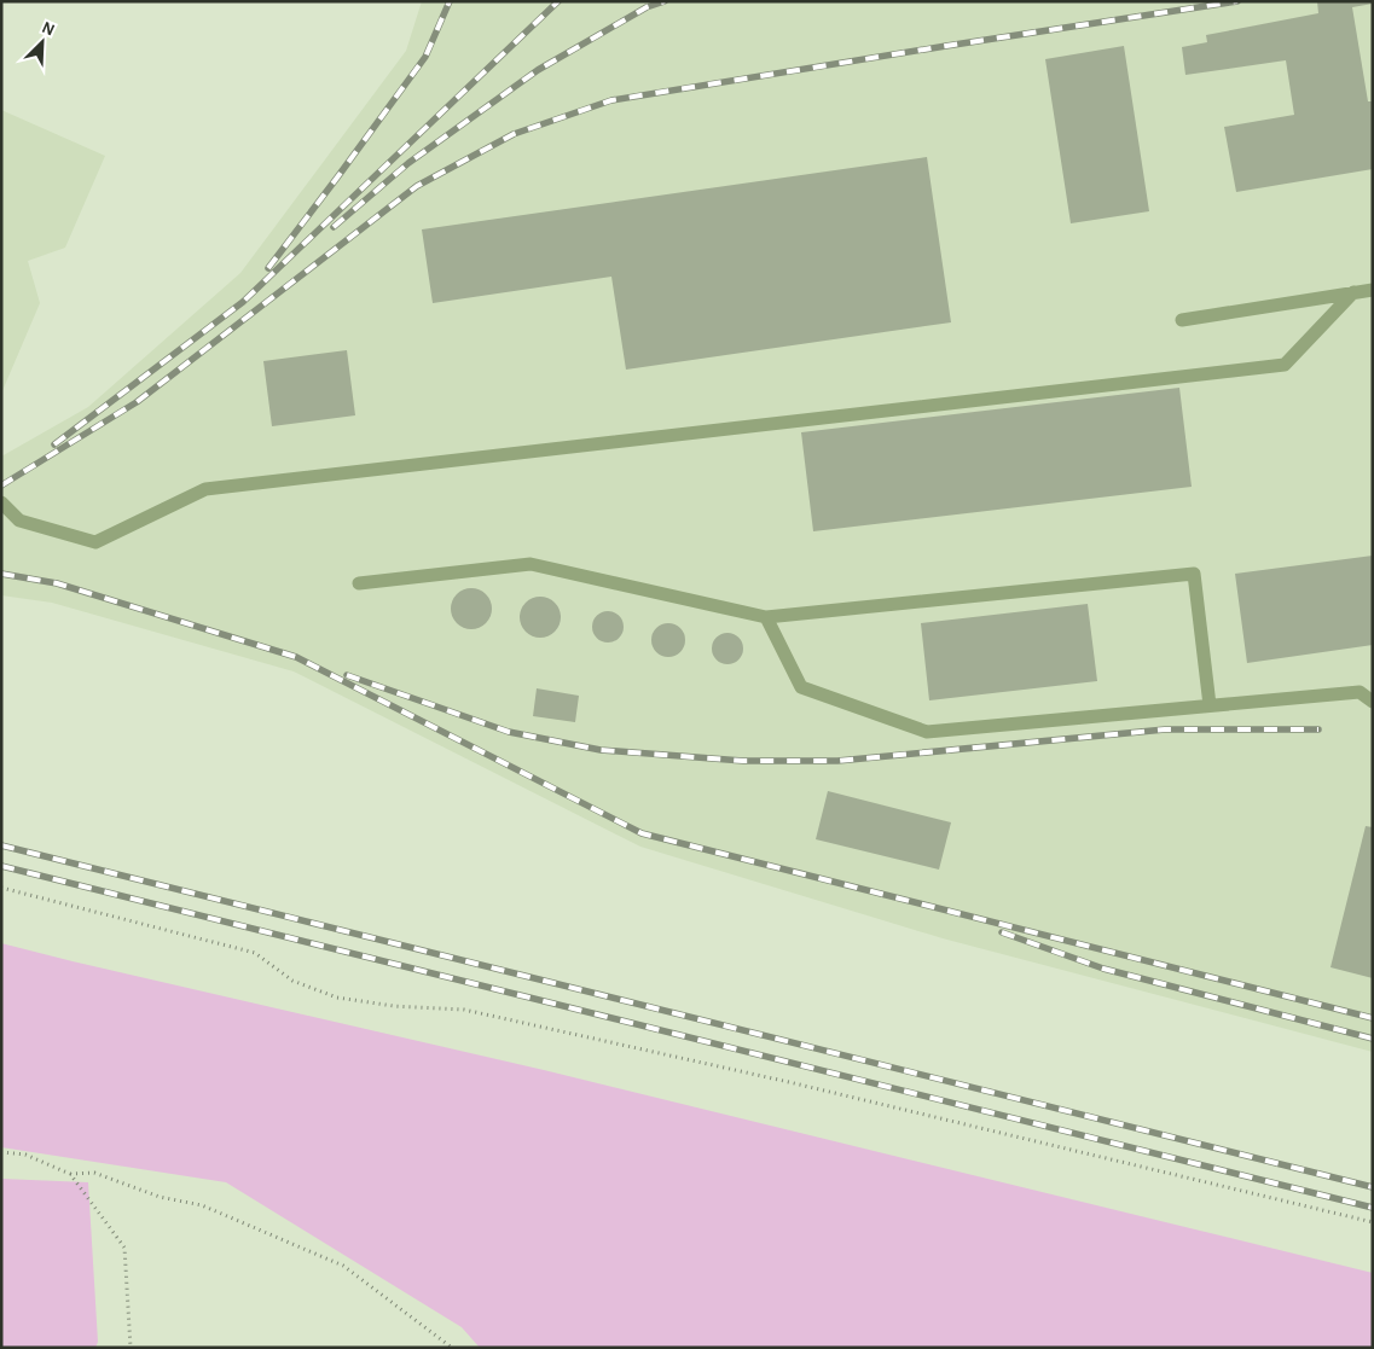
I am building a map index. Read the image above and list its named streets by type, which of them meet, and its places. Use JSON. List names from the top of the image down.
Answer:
{
  "north": "top right"
}
